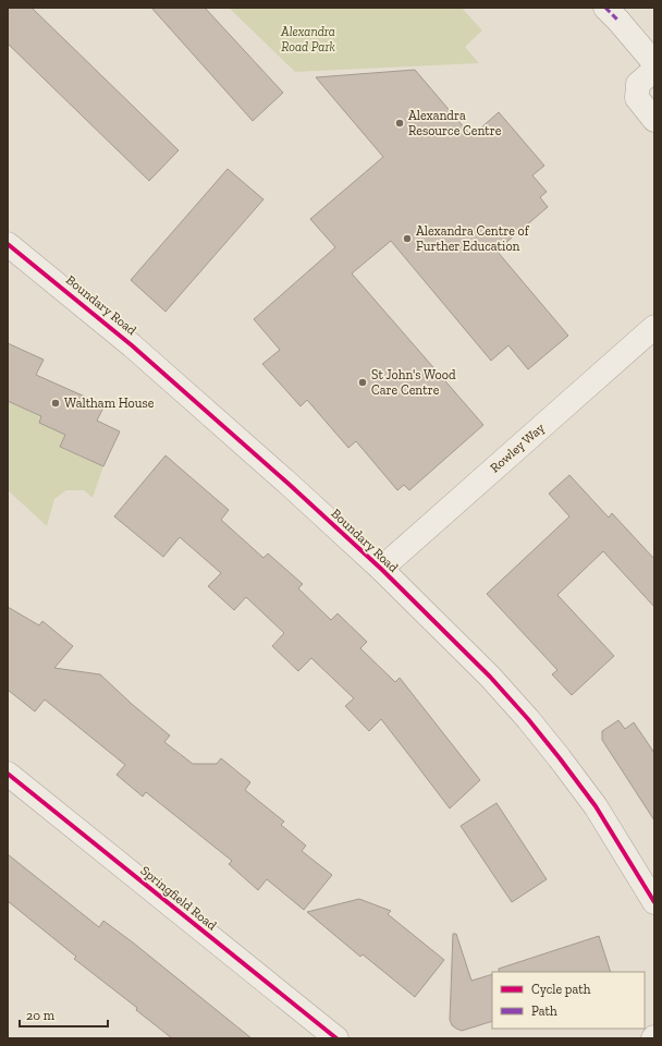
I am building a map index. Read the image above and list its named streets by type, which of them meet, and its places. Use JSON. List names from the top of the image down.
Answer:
{
  "streets": {
    "street": ["Boundary Road", "Rowley Way", "Springfield Road"]
  },
  "crossings": [
    ["Boundary Road", "Rowley Way"]
  ],
  "parks": ["Alexandra Road Park"],
  "places": [
    "Alexandra Resource Centre",
    "Alexandra Centre of Further Education",
    "St John's Wood Care Centre",
    "Waltham House"
  ],
  "legend": ["Cycle path", "Path"],
  "scale_bar": "20 m"
}
